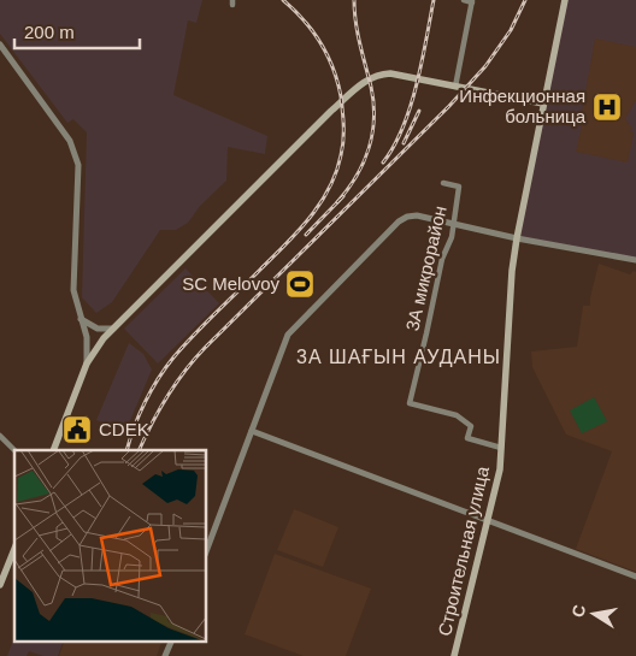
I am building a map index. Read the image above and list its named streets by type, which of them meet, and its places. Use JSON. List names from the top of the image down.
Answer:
{
  "streets": {
    "main road": ["Строительная улица"],
    "street": ["3А микрорайон"]
  },
  "crossings": [
    ["3А микрорайон", "Строительная улица"]
  ],
  "districts": ["3А ШАҒЫН АУДАНЫ"],
  "places": {
    "hospital": ["Инфекционная больница"],
    "sports": ["SC Melovoy"],
    "public building": ["CDEK"]
  },
  "scale_bar": "200 m",
  "north": "left"
}
